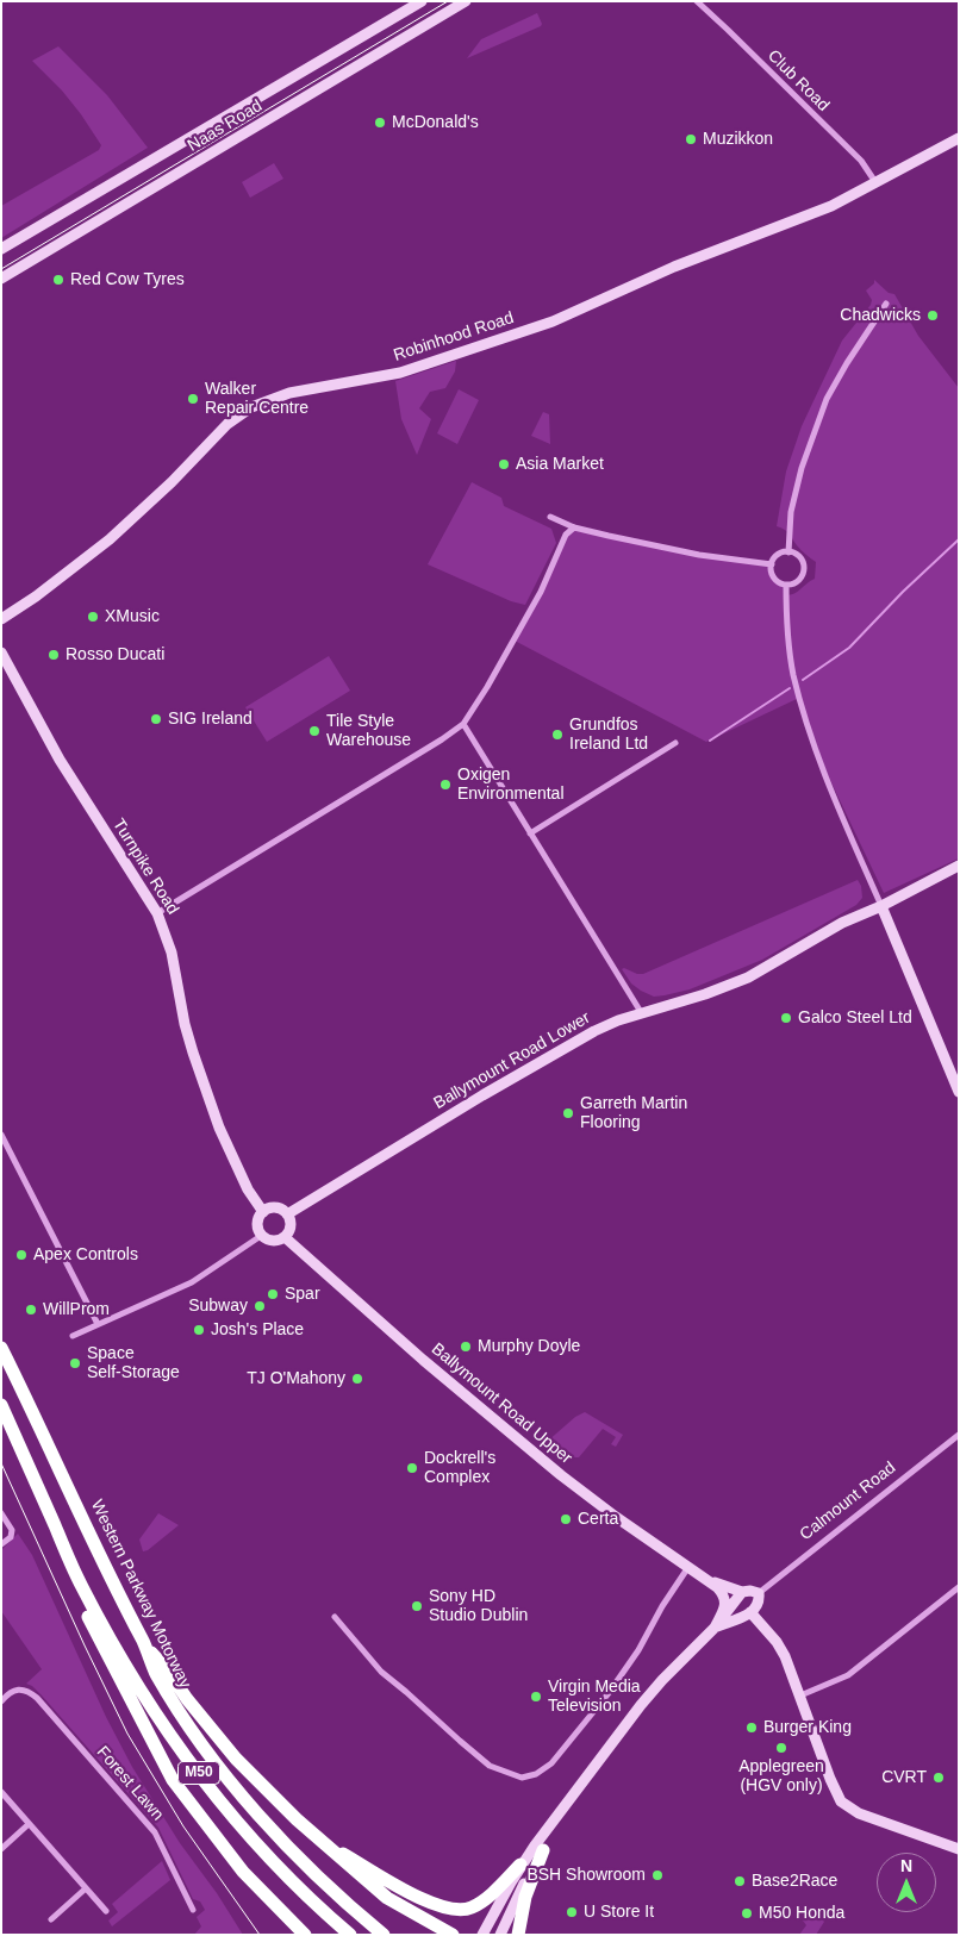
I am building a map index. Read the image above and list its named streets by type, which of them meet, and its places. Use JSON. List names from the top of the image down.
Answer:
{
  "streets": {
    "highway": ["Western Parkway Motorway", "M50"],
    "street": [
      "Club Road",
      "Naas Road",
      "Robinhood Road",
      "Turnpike Road",
      "Ballymount Road Lower",
      "Ballymount Road Upper",
      "Calmount Road",
      "Forest Lawn"
    ]
  },
  "crossings": [
    ["Club Road", "Robinhood Road"],
    ["Turnpike Road", "Ballymount Road Lower"],
    ["Turnpike Road", "Ballymount Road Upper"],
    ["Ballymount Road Lower", "Ballymount Road Upper"],
    ["Ballymount Road Upper", "Calmount Road"],
    ["Western Parkway Motorway", "M50"]
  ],
  "places": [
    "McDonald's",
    "Muzikkon",
    "Red Cow Tyres",
    "Chadwicks",
    "Walker Repair Centre",
    "Asia Market",
    "XMusic",
    "Rosso Ducati",
    "SIG Ireland",
    "Tile Style Warehouse",
    "Grundfos Ireland Ltd",
    "Oxigen Environmental",
    "Galco Steel Ltd",
    "Garreth Martin Flooring",
    "Apex Controls",
    "Spar",
    "Subway",
    "WillProm",
    "Josh's Place",
    "Murphy Doyle",
    "Space Self-Storage",
    "TJ O'Mahony",
    "Dockrell's Complex",
    "Certa",
    "Sony HD Studio Dublin",
    "Virgin Media Television",
    "Burger King",
    "Applegreen (HGV only)",
    "CVRT",
    "BSH Showroom",
    "Base2Race",
    "U Store It",
    "M50 Honda"
  ],
  "north": "top"
}
